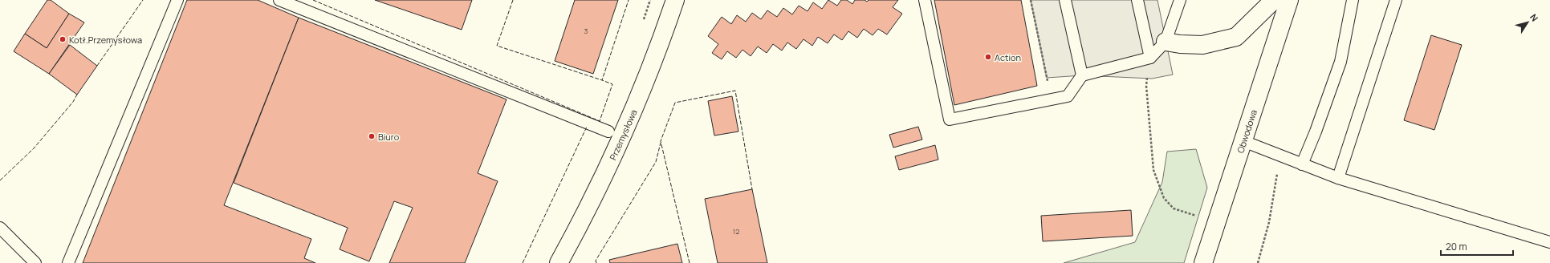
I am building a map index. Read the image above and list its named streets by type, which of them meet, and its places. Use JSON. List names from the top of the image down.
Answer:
{
  "streets": {
    "main road": ["Obwodowa", "Przemysłowa"]
  },
  "places": ["Kotł.Przemysłowa", "Action", "Biuro"],
  "house_numbers": ["3", "12"],
  "scale_bar": "20 m",
  "north": "top right"
}
